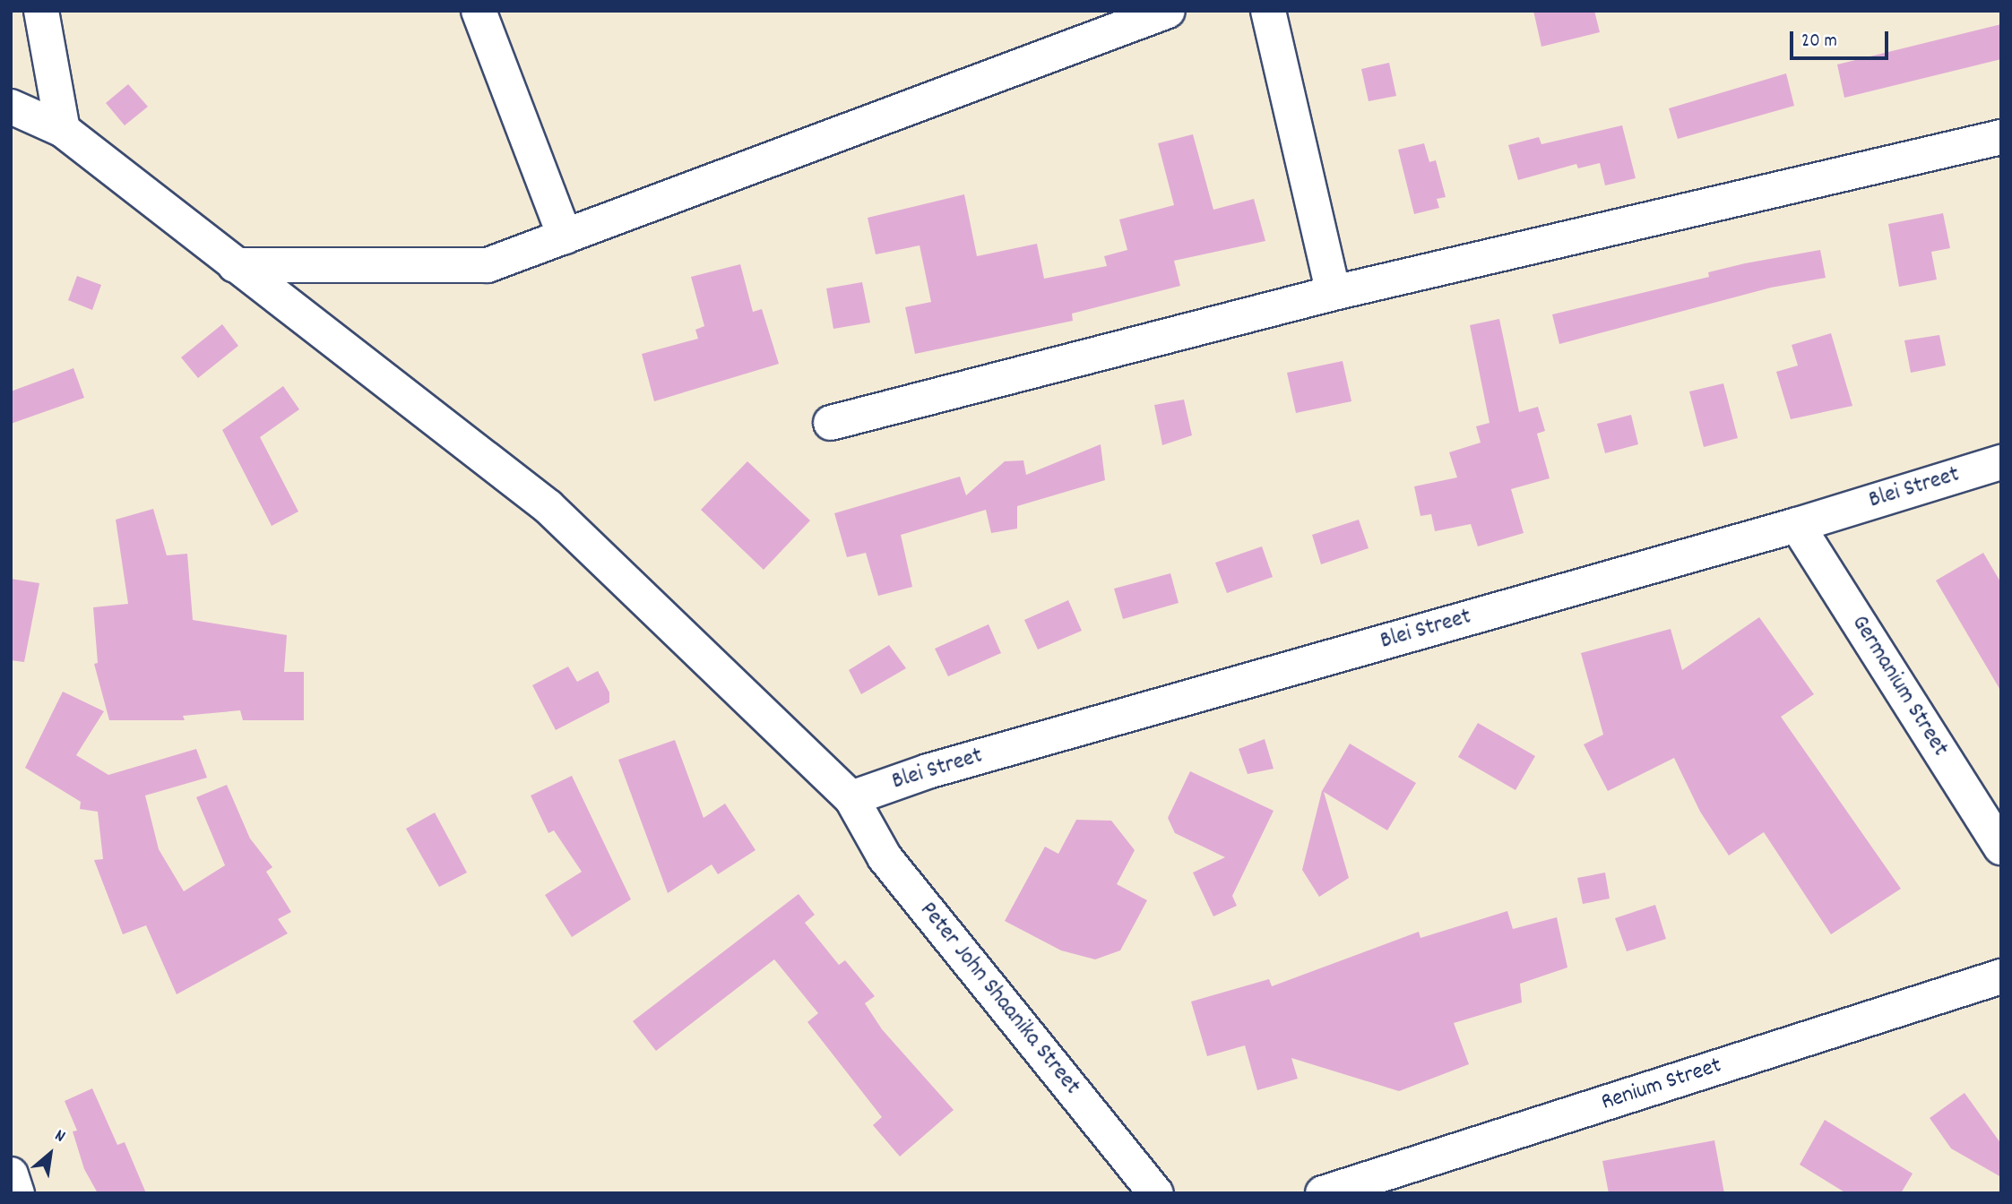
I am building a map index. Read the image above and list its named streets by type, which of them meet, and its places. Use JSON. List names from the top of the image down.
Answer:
{
  "streets": {
    "street": [
      "Blei Street",
      "Germanium Street",
      "Peter John Shaanika Street",
      "Renium Street"
    ]
  },
  "crossings": [
    ["Blei Street", "Germanium Street"],
    ["Blei Street", "Peter John Shaanika Street"]
  ],
  "scale_bar": "20 m",
  "north": "top right"
}
